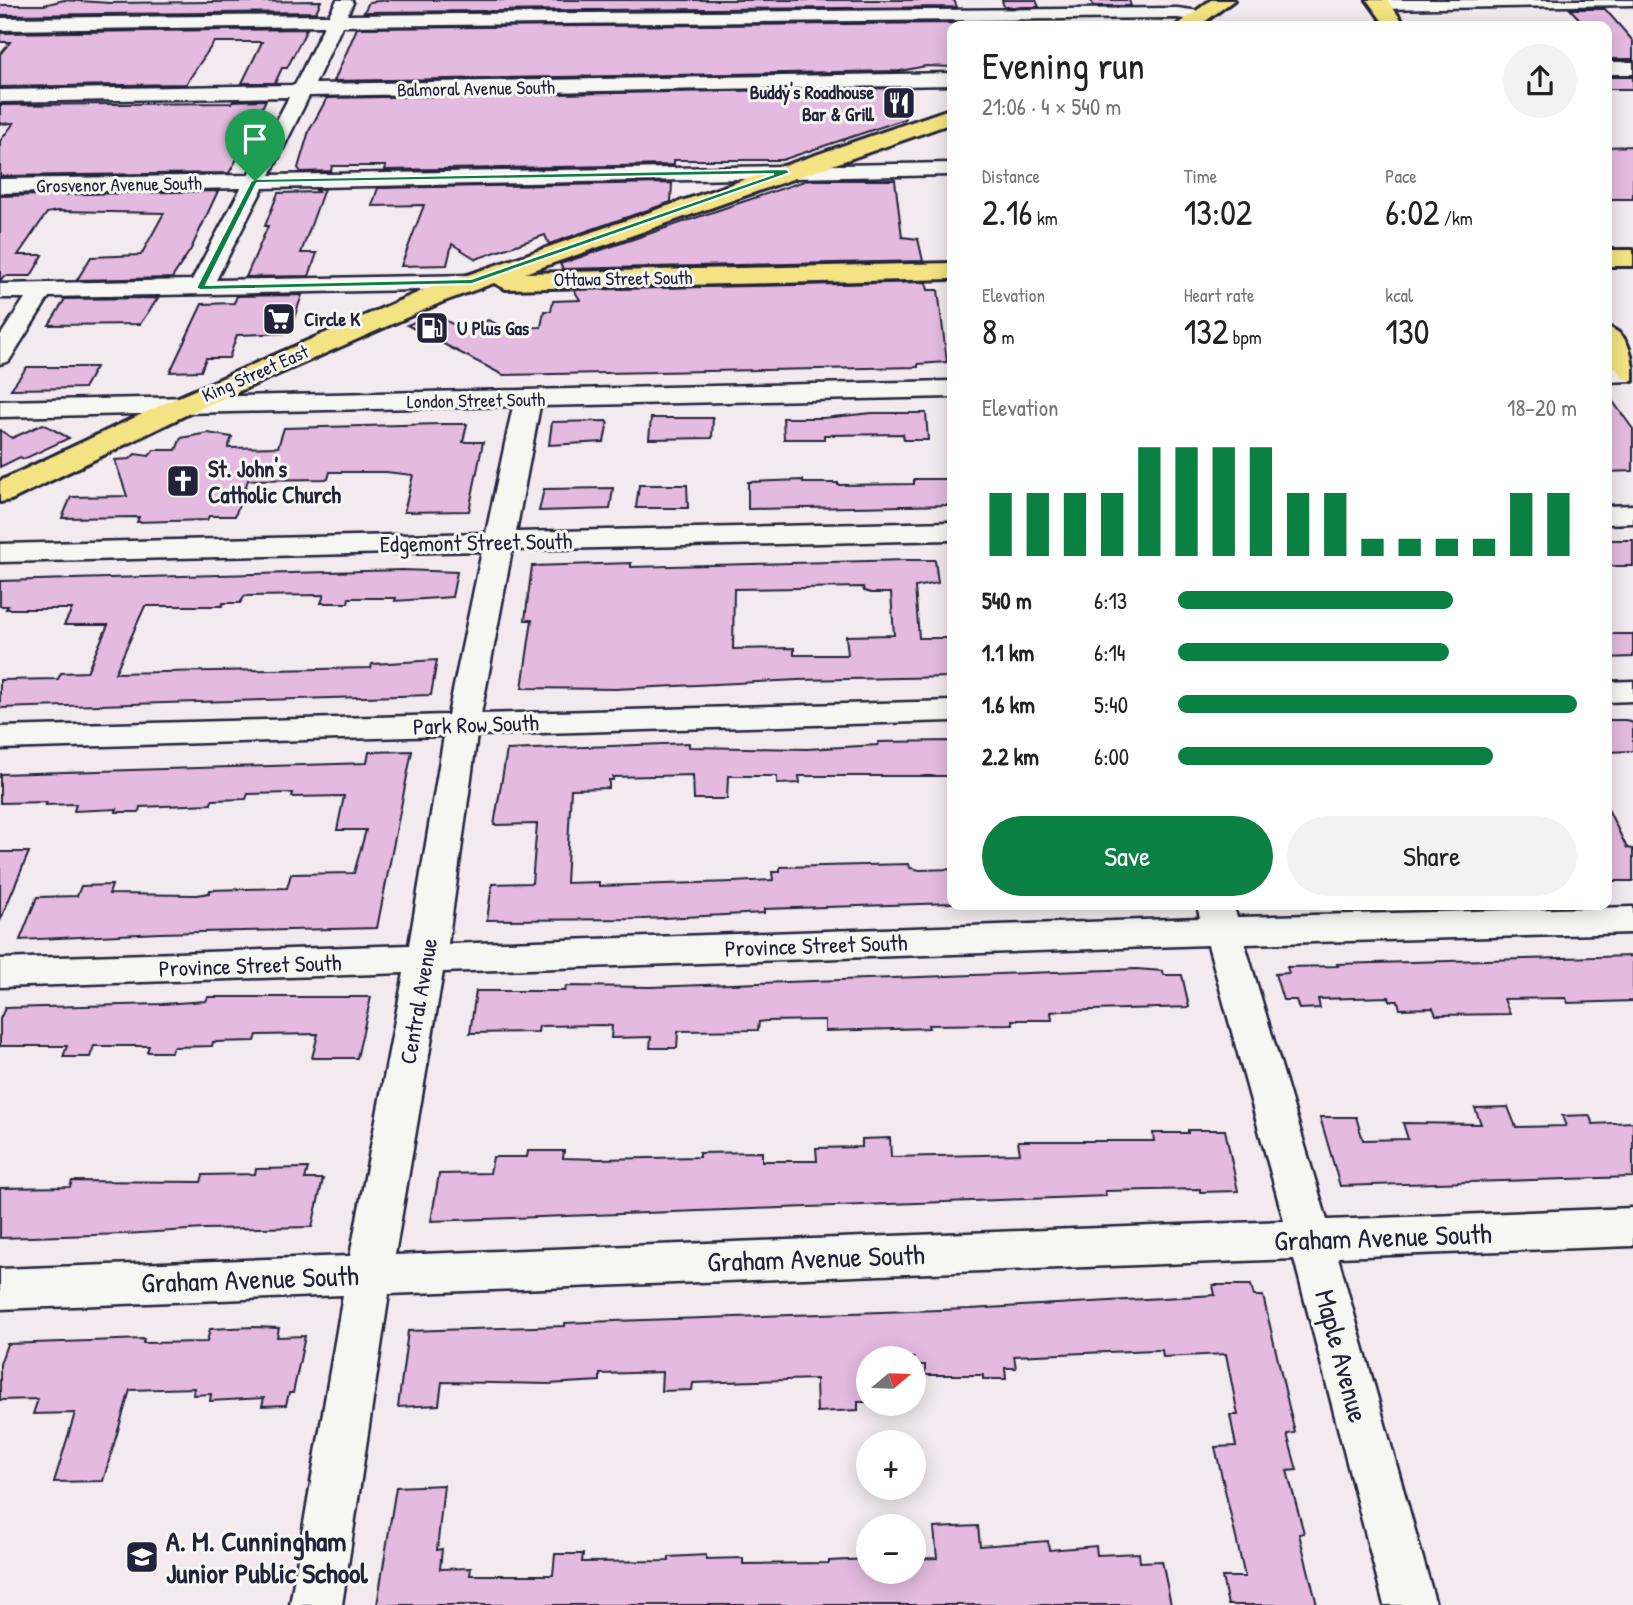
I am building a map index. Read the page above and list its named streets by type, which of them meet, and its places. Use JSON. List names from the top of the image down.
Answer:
{
  "streets": {
    "main road": ["Ottawa Street South", "King Street East"],
    "street": [
      "Balmoral Avenue South",
      "Grosvenor Avenue South",
      "London Street South",
      "Edgemont Street South",
      "Park Row South",
      "Province Street South",
      "Central Avenue",
      "Graham Avenue South",
      "Maple Avenue"
    ]
  },
  "crossings": [
    ["Grosvenor Avenue South", "King Street East"],
    ["Ottawa Street South", "King Street East"],
    ["King Street East", "London Street South"],
    ["London Street South", "Central Avenue"],
    ["Edgemont Street South", "Central Avenue"],
    ["Park Row South", "Central Avenue"],
    ["Province Street South", "Central Avenue"],
    ["Province Street South", "Maple Avenue"],
    ["Central Avenue", "Graham Avenue South"],
    ["Graham Avenue South", "Maple Avenue"]
  ],
  "places": {
    "restaurant": ["Buddy's Roadhouse Bar & Grill"],
    "supermarket": ["Circle K"],
    "fuel station": ["U Plus Gas"],
    "church": ["St. John's Catholic Church"],
    "school or university": ["A. M. Cunningham Junior Public School"]
  },
  "north": "right",
  "page": {
    "heading": ["Evening run", "21:06 · 4 × 540 m"],
    "stats": [
      ["Distance", "2.16 km"],
      ["Time", "13:02"],
      ["Pace", "6:02 /km"],
      ["Elevation", "8 m"],
      ["Heart rate", "132 bpm"],
      ["kcal", "130"]
    ],
    "chart": ["Elevation", "18–20 m"],
    "list": [
      {
        "name": "540 m",
        "note": "6:13"
      },
      {
        "name": "1.1 km",
        "note": "6:14"
      },
      {
        "name": "1.6 km",
        "note": "5:40"
      },
      {
        "name": "2.2 km",
        "note": "6:00"
      }
    ],
    "buttons": ["Save", "Share"],
    "map_buttons": ["+", "−"]
  }
}
